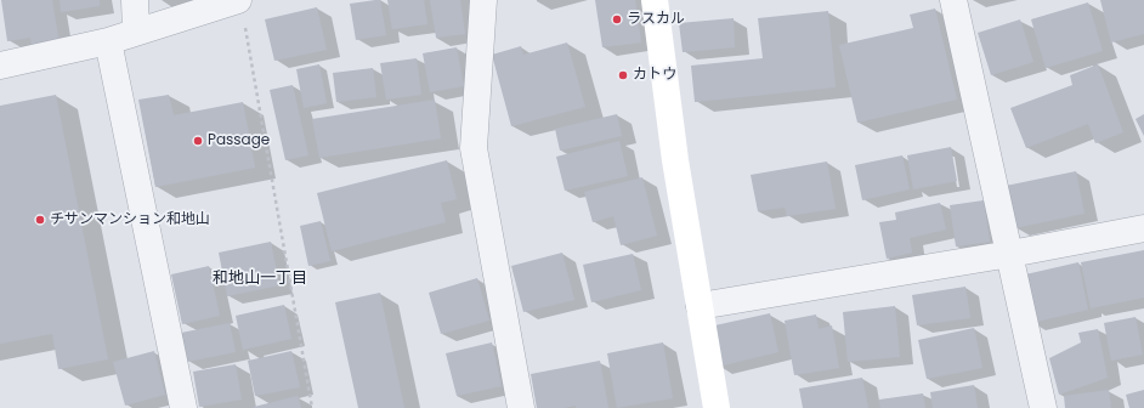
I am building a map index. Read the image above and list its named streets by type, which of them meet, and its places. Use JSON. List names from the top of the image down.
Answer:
{
  "districts": ["和地山一丁目"],
  "places": [
    "ラスカル",
    "カトウ",
    "Passage",
    "チサンマンション和地山"
  ]
}
